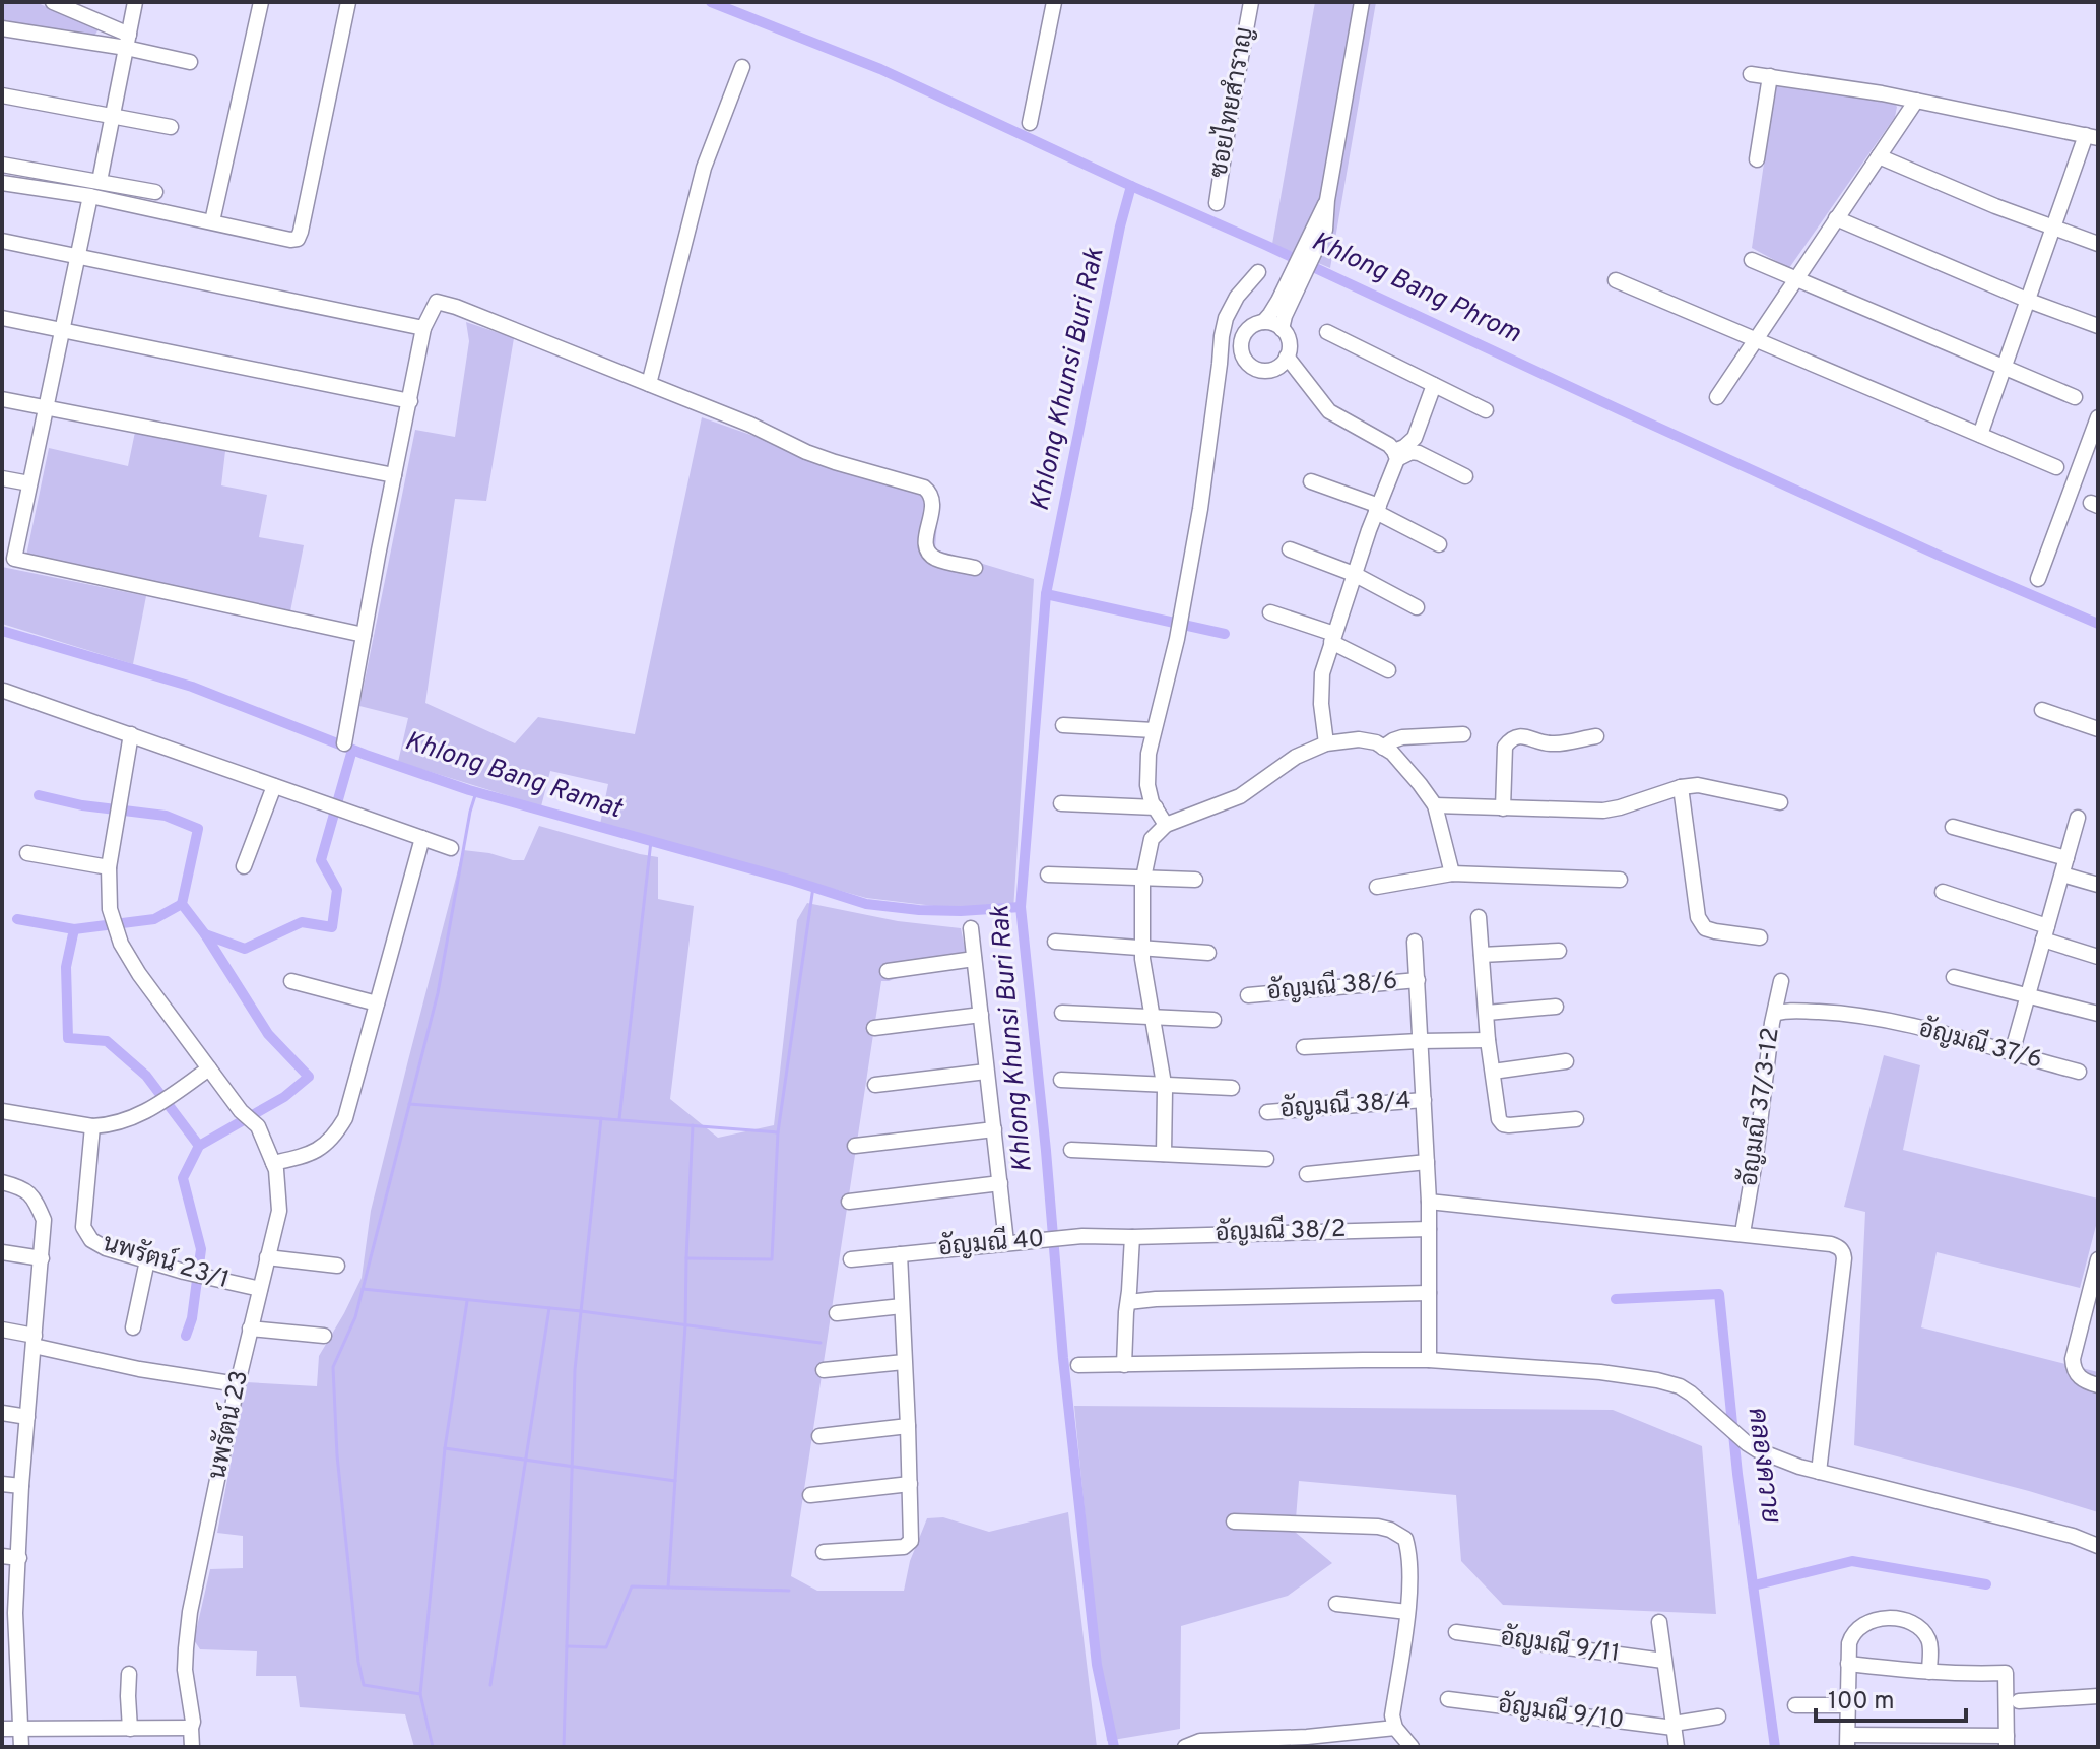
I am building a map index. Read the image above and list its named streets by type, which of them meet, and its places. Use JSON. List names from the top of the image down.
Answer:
{
  "streets": {
    "street": [
      "ซอยไทยสำราญ",
      "อัญมณี 38/6",
      "อัญมณี 37/6",
      "อัญมณี 38/4",
      "อัญมณี 37/3-12",
      "อัญมณี 38/2",
      "อัญมณี 40",
      "นพรัตน์ 23/1",
      "นพรัตน์ 23",
      "อัญมณี 9/11",
      "อัญมณี 9/10"
    ]
  },
  "crossings": [
    ["อัญมณี 37/6", "อัญมณี 37/3-12"],
    ["อัญมณี 38/2", "อัญมณี 40"],
    ["นพรัตน์ 23/1", "นพรัตน์ 23"]
  ],
  "water": [
    "Khlong Bang Phrom",
    "Khlong Khunsi Buri Rak",
    "Khlong Bang Ramat",
    "คลองควาย"
  ],
  "scale_bar": "100 m"
}
